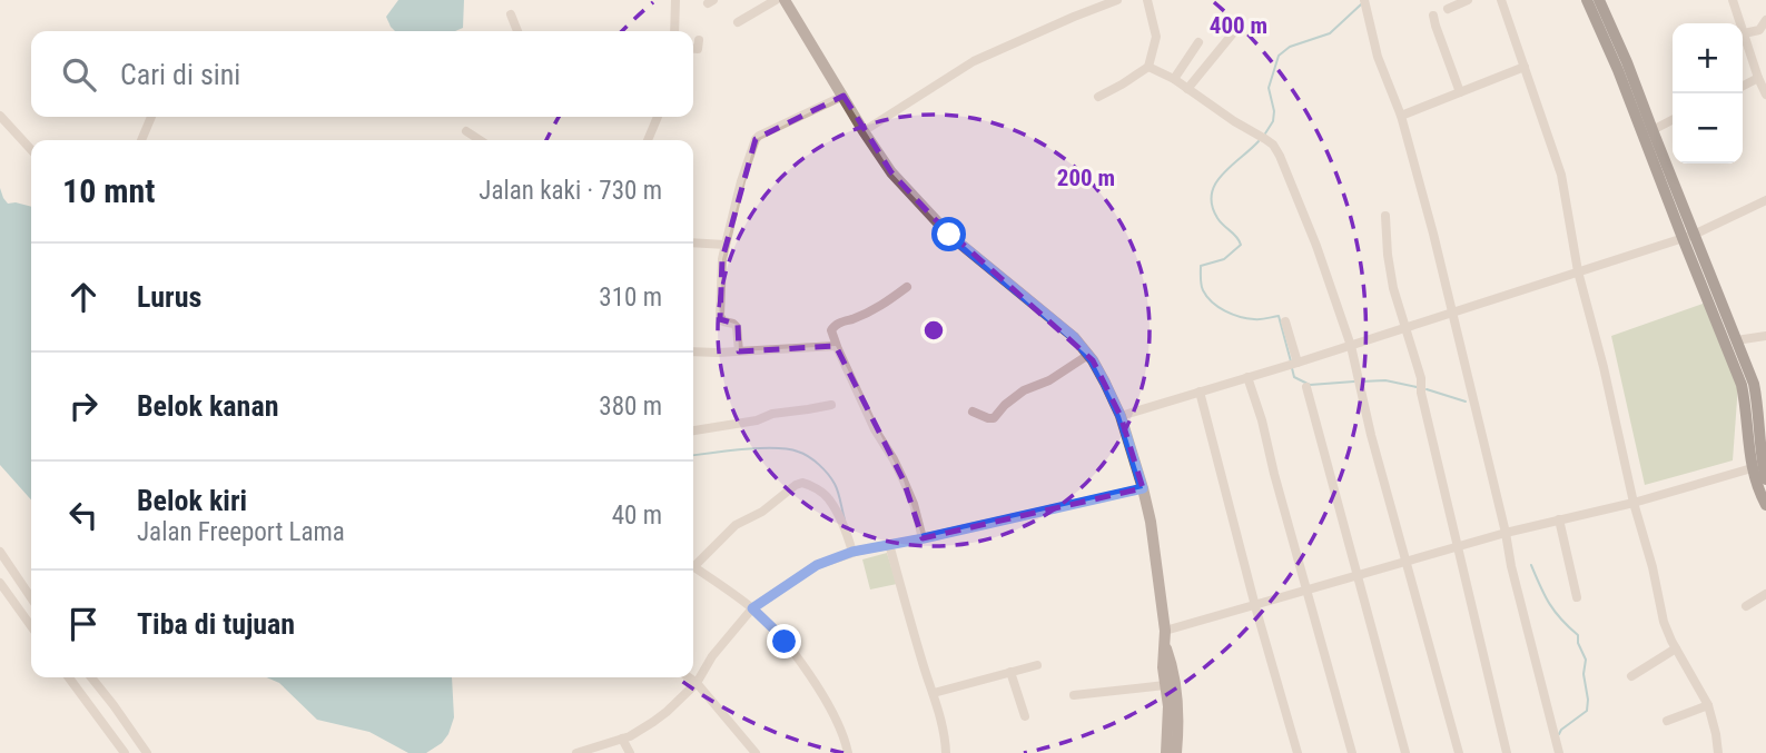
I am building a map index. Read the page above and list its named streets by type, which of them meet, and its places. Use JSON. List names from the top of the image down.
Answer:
{
  "page": {
    "map_buttons": ["+", "−"],
    "search": "Cari di sini",
    "heading": ["10 mnt", "Jalan kaki · 730 m"],
    "list": [
      ["Lurus", "310 m"],
      ["Belok kanan", "380 m"],
      ["Belok kiri", "Jalan Freeport Lama", "40 m"],
      "Tiba di tujuan"
    ]
  },
  "rings": ["400 m", "200 m"]
}
